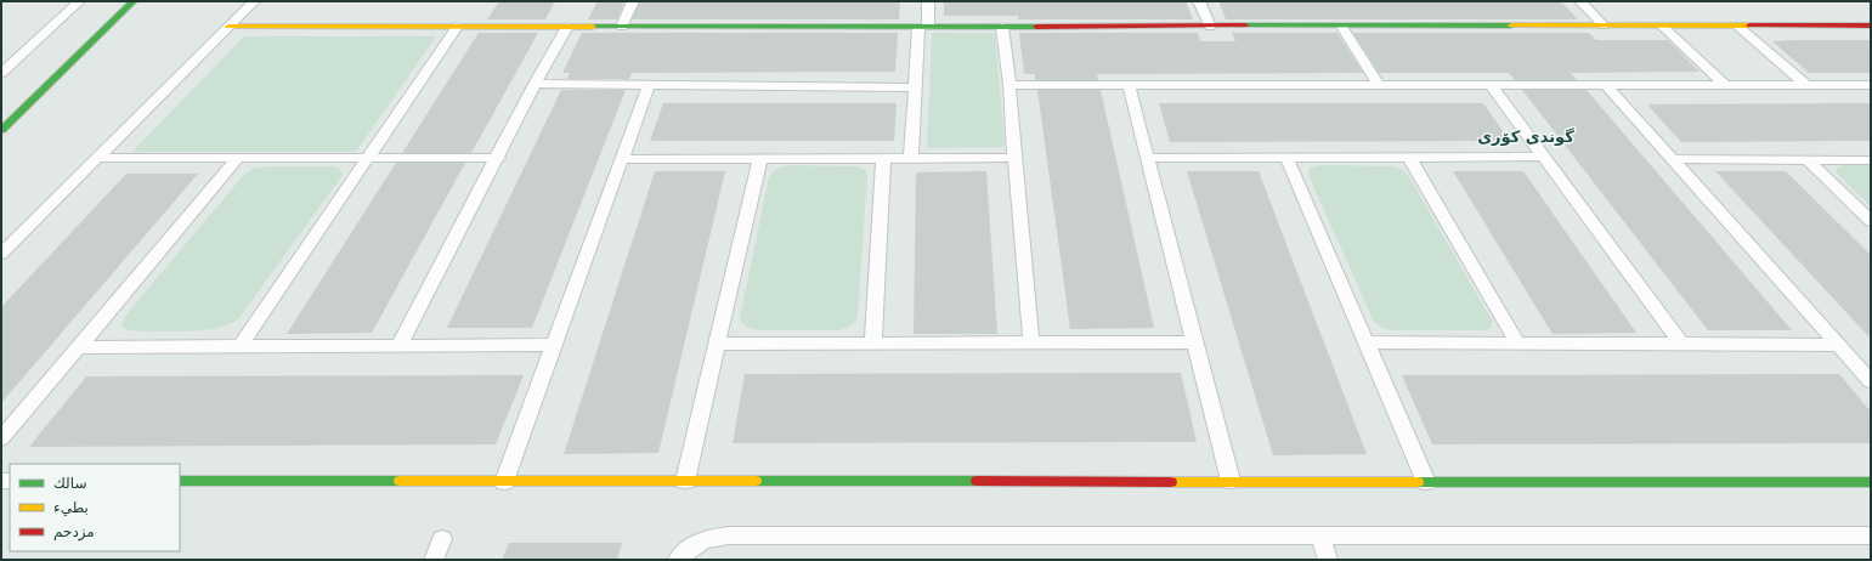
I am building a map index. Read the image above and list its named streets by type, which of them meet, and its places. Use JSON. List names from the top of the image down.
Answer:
{
  "districts": ["گوندی کۆری"],
  "legend": ["سالك", "بطيء", "مزدحم"]
}
